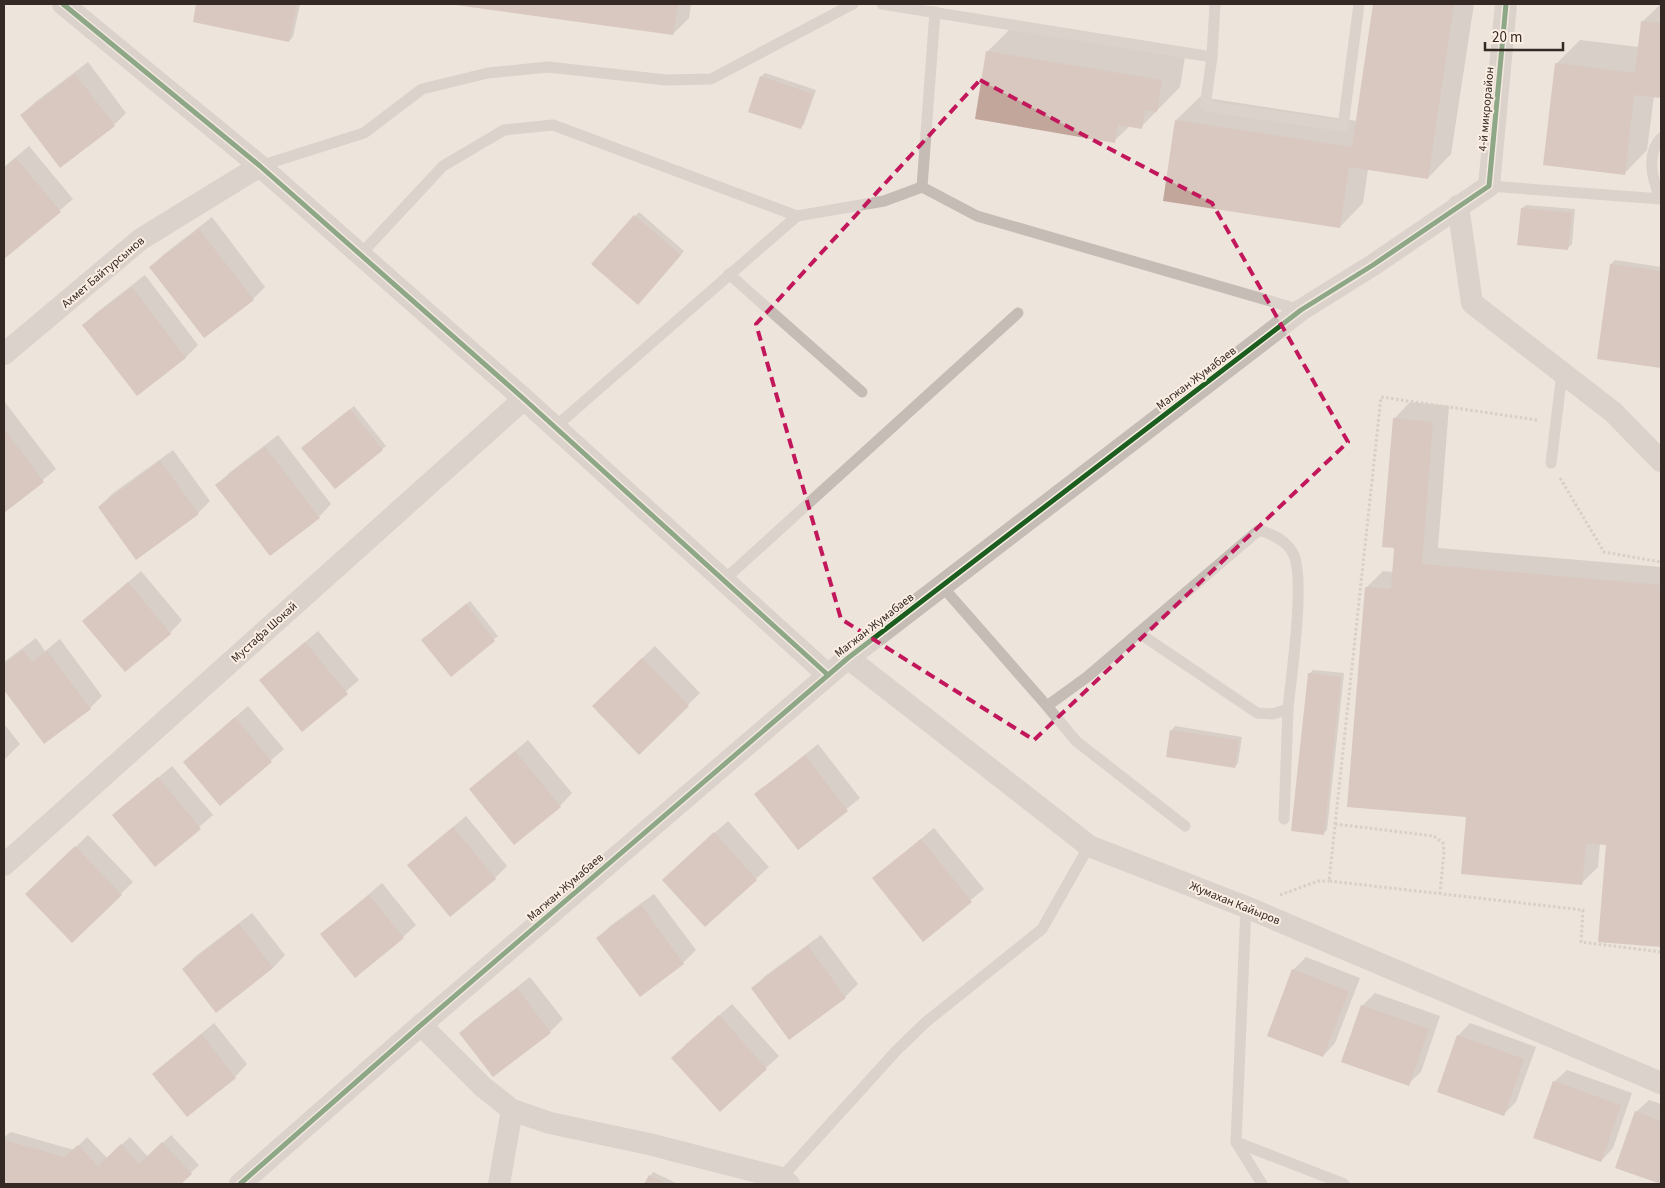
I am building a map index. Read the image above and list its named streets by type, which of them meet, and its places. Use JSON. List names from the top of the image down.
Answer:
{
  "streets": {
    "street": [
      "4-й микрорайон",
      "Ахмет Байтурсынов",
      "Магжан Жумабаев",
      "Мустафа Шокай",
      "Жумахан Кайыров"
    ]
  },
  "crossings": [
    ["4-й микрорайон", "Магжан Жумабаев"],
    ["Магжан Жумабаев", "Жумахан Кайыров"]
  ],
  "scale_bar": "20 m"
}
